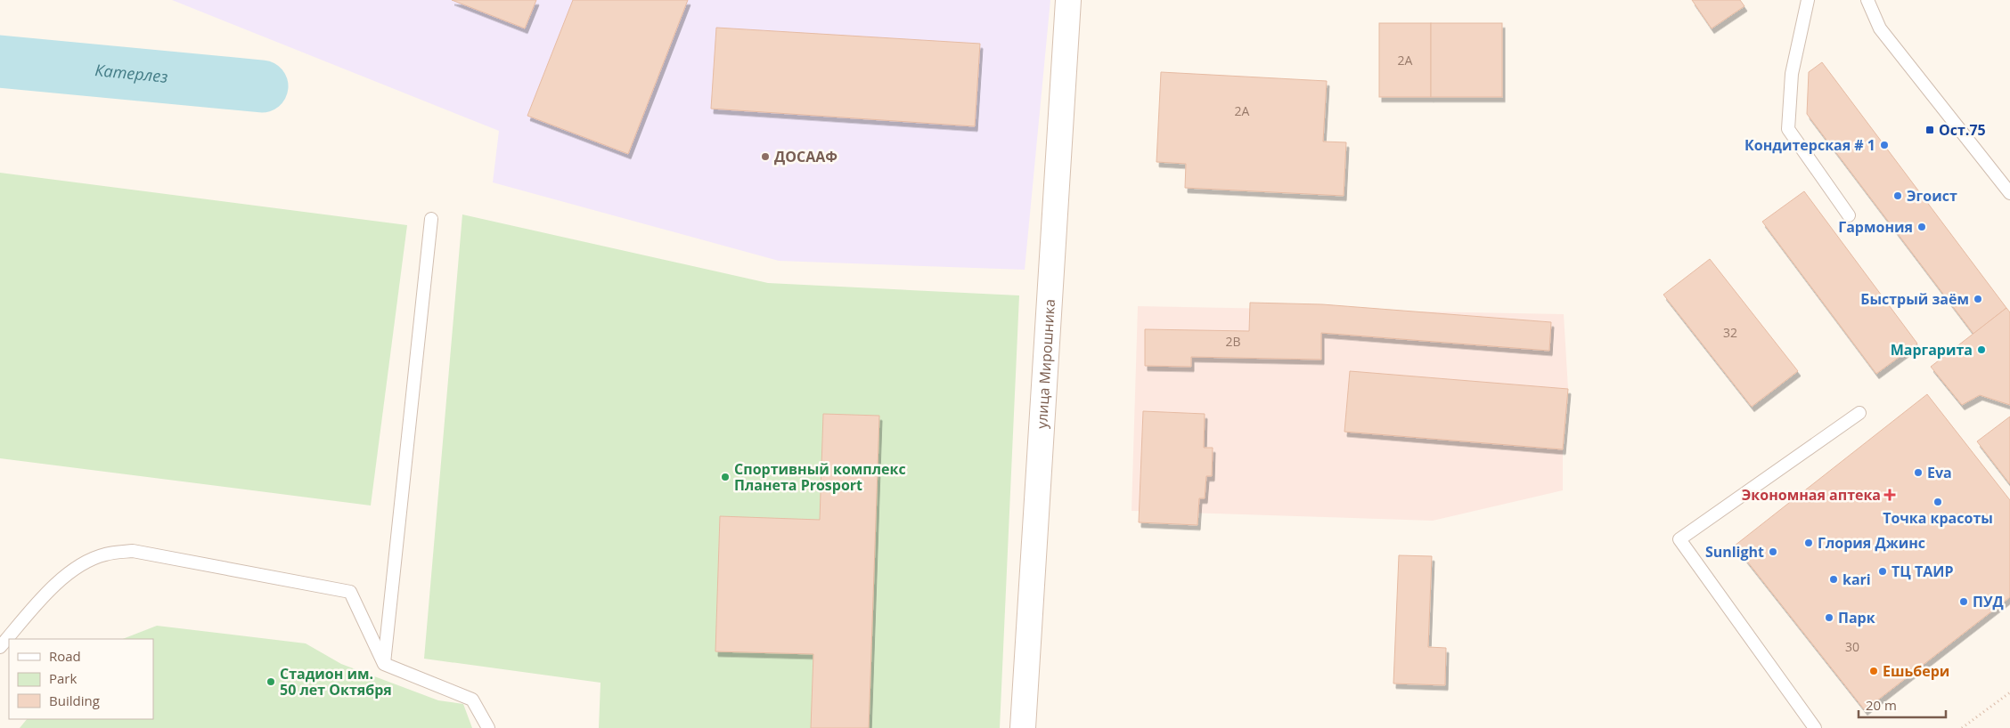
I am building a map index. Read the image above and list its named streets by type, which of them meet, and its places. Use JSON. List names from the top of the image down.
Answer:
{
  "streets": {
    "main road": ["улица Мирошника"]
  },
  "water": ["Катерлез"],
  "places": {
    "transit": ["Ост.75"],
    "other": [
      "Кондитерская # 1",
      "ДОСААФ",
      "Эгоист",
      "Гармония",
      "Быстрый заём",
      "Маргарита",
      "Eva",
      "Спортивный комплекс Планета Prosport",
      "Точка красоты",
      "Глория Джинс",
      "Sunlight",
      "ТЦ ТАИР",
      "kari",
      "ПУД",
      "Парк",
      "Ешьбери",
      "Стадион им. 50 лет Октября"
    ],
    "health": ["Экономная аптека"]
  },
  "house_numbers": [
    "2А",
    "2А",
    "32",
    "2В",
    "30"
  ],
  "legend": ["Road", "Park", "Building"],
  "scale_bar": "20 m"
}
